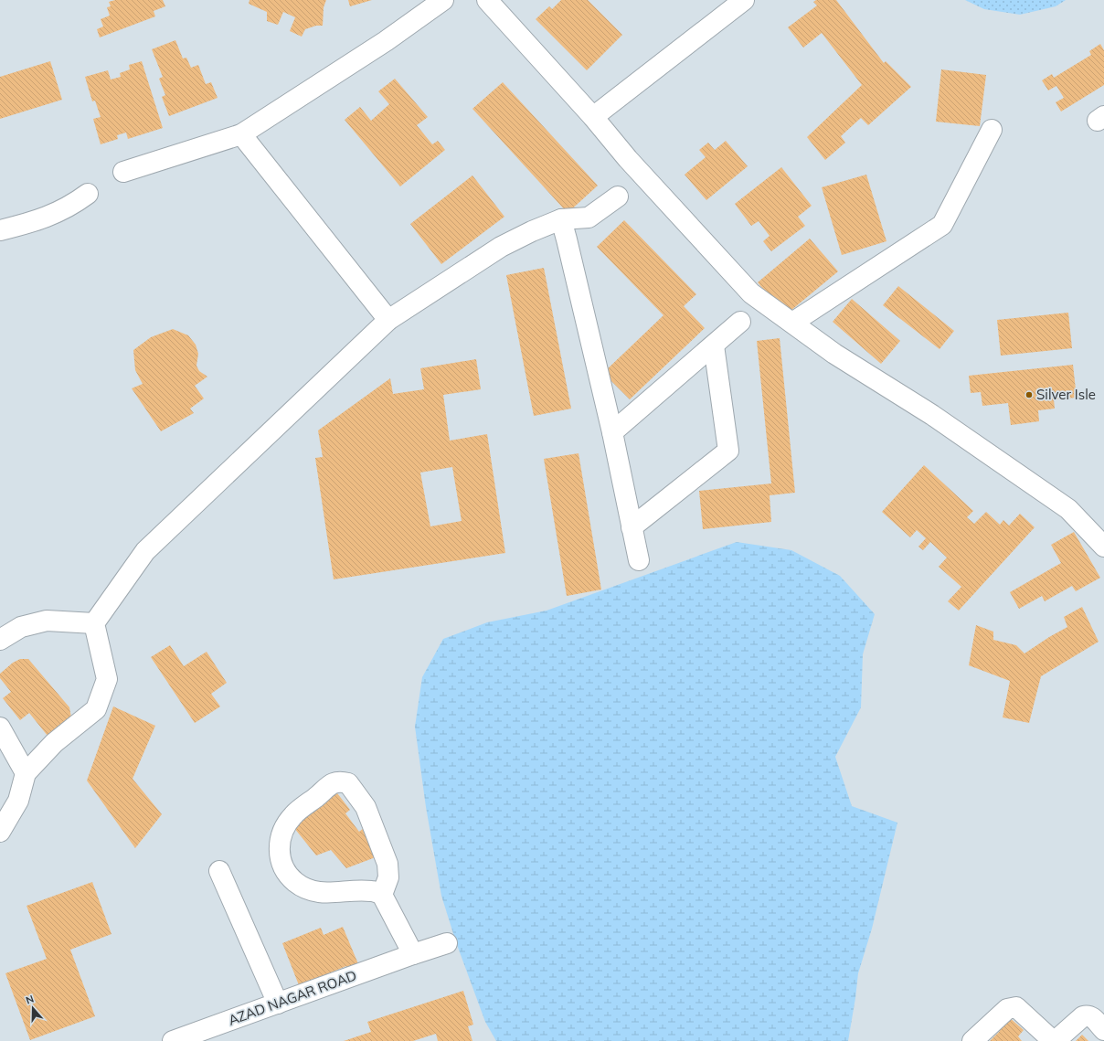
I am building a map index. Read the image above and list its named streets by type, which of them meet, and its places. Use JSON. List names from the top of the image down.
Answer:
{
  "streets": {
    "street": ["AZAD NAGAR ROAD"]
  },
  "places": ["Silver Isle"],
  "north": "top"
}
